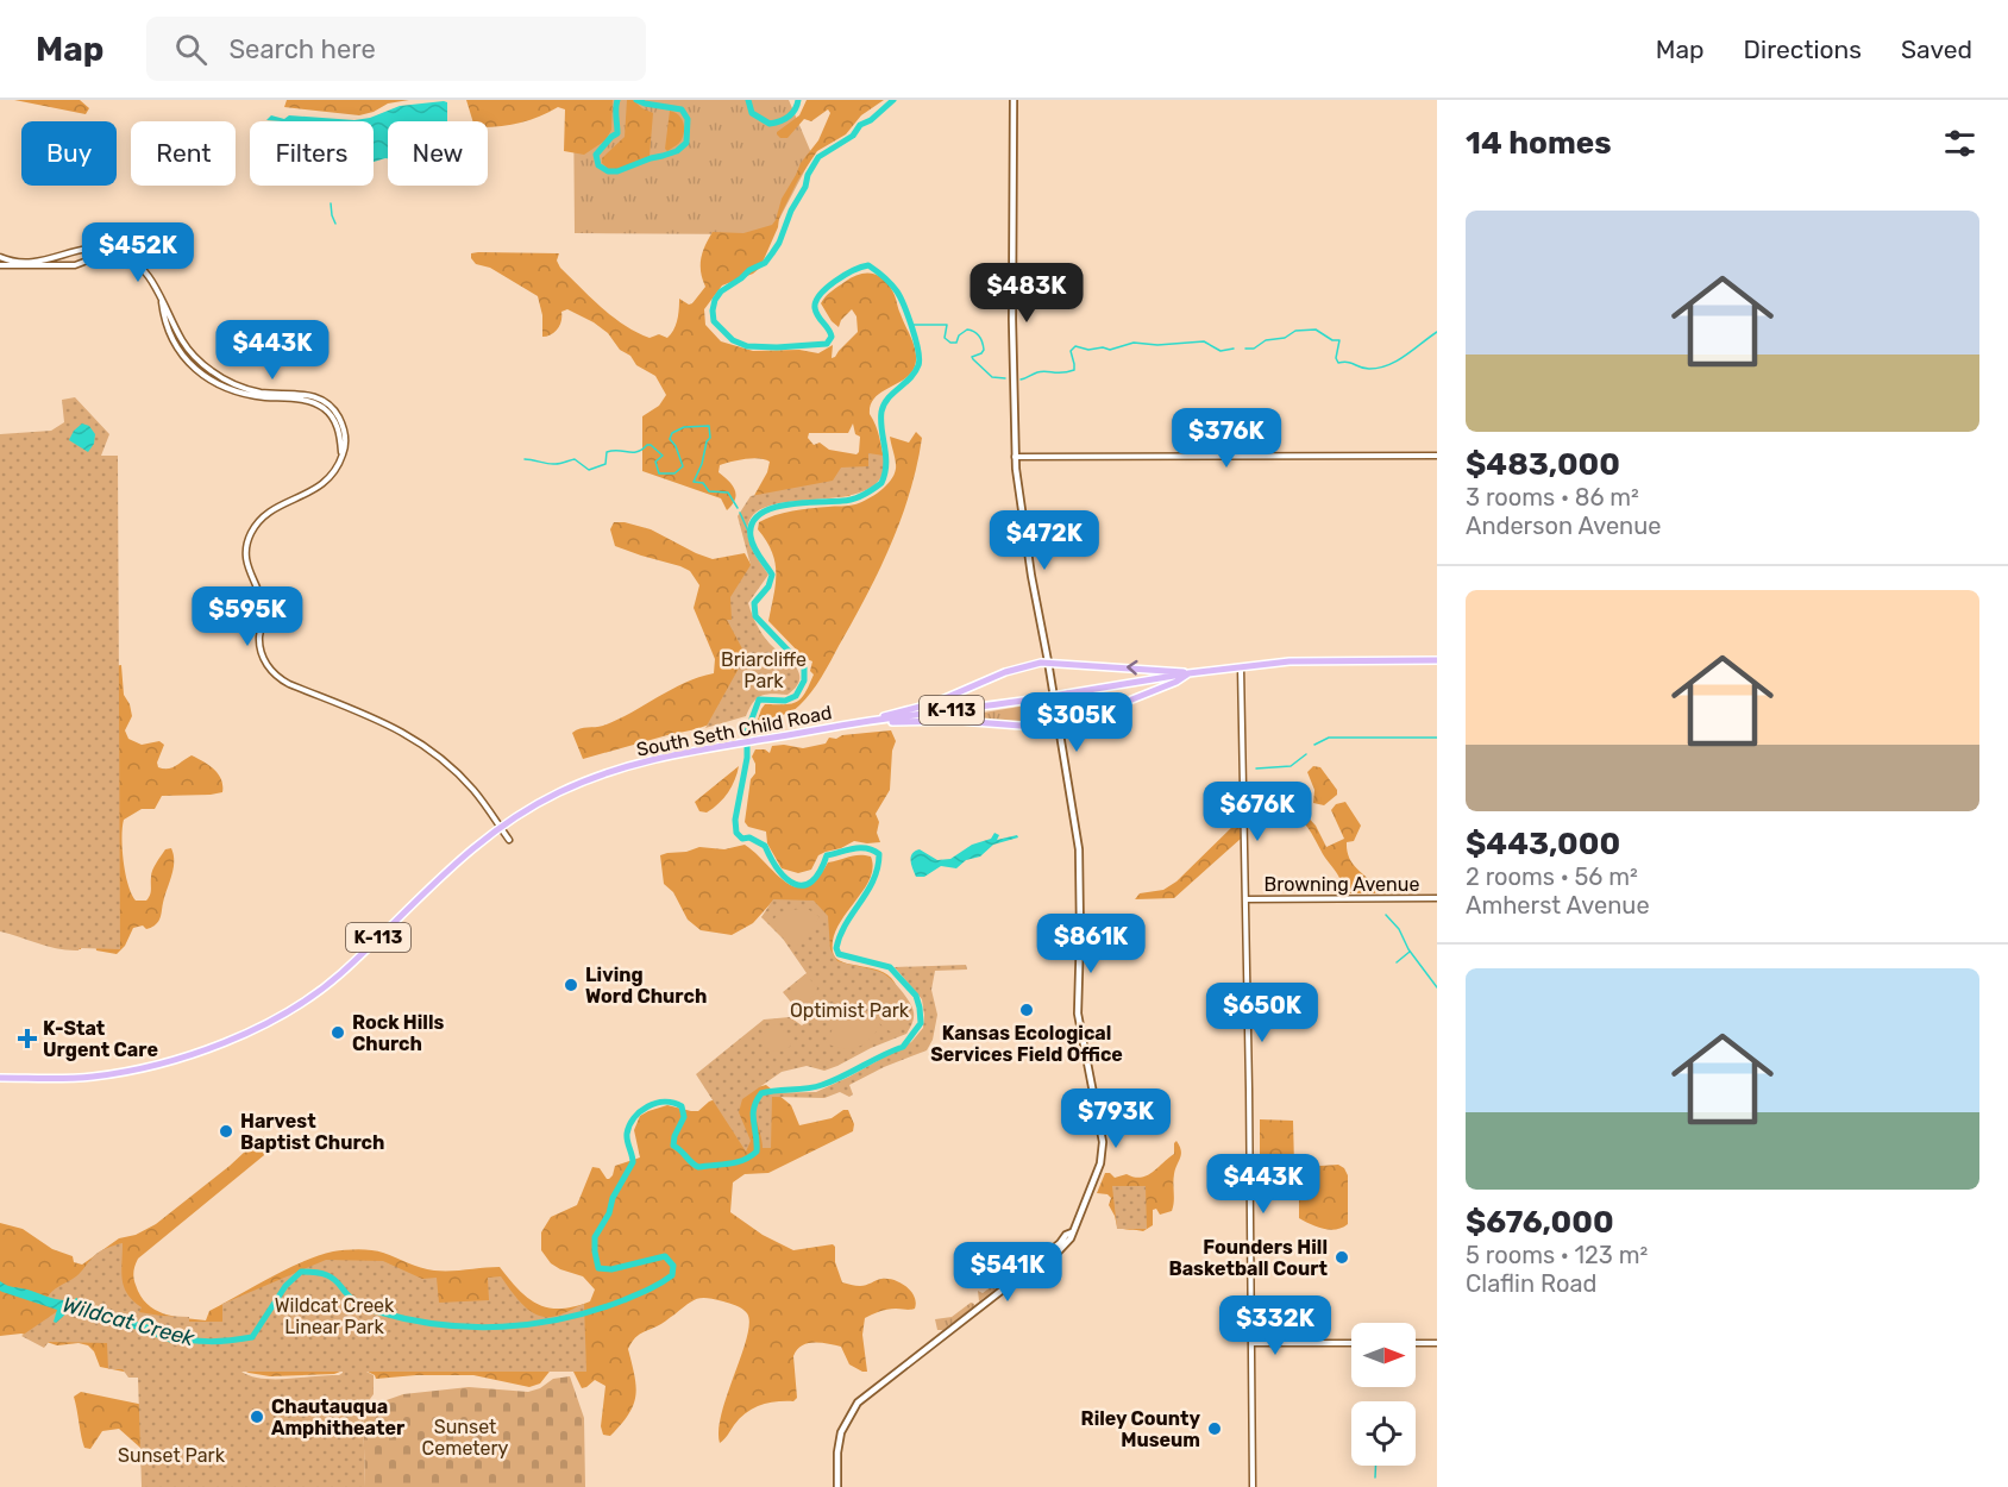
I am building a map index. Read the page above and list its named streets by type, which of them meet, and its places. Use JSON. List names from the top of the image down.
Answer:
{
  "streets": {
    "main road": ["K-113", "South Seth Child Road"],
    "street": ["Browning Avenue"]
  },
  "crossings": [
    ["K-113", "South Seth Child Road"]
  ],
  "water": ["Wildcat Creek"],
  "parks": [
    "Briarcliffe Park",
    "Optimist Park",
    "Wildcat Creek Linear Park",
    "Sunset Cemetery",
    "Sunset Park"
  ],
  "places": {
    "other": [
      "Living Word Church",
      "Kansas Ecological Services Field Office",
      "Rock Hills Church",
      "Harvest Baptist Church",
      "Founders Hill Basketball Court",
      "Chautauqua Amphitheater",
      "Riley County Museum"
    ],
    "health": ["K-Stat Urgent Care"]
  },
  "north": "right",
  "page": {
    "header": "Map",
    "search": "Search here",
    "nav": ["Map", "Directions", "Saved"],
    "heading": "14 homes",
    "chip": [
      "Buy",
      "Rent",
      "Filters",
      "New"
    ],
    "list": [
      {
        "name": "$483,000",
        "note": "3 rooms · 86 m² · Anderson Avenue"
      },
      {
        "name": "$443,000",
        "note": "2 rooms · 56 m² · Amherst Avenue"
      },
      {
        "name": "$676,000",
        "note": "5 rooms · 123 m² · Claflin Road"
      }
    ],
    "price": [
      "$452K",
      "$483K",
      "$443K",
      "$376K",
      "$472K",
      "$595K",
      "$305K",
      "$676K",
      "$861K",
      "$650K",
      "$793K",
      "$443K",
      "$541K",
      "$332K"
    ]
  }
}
